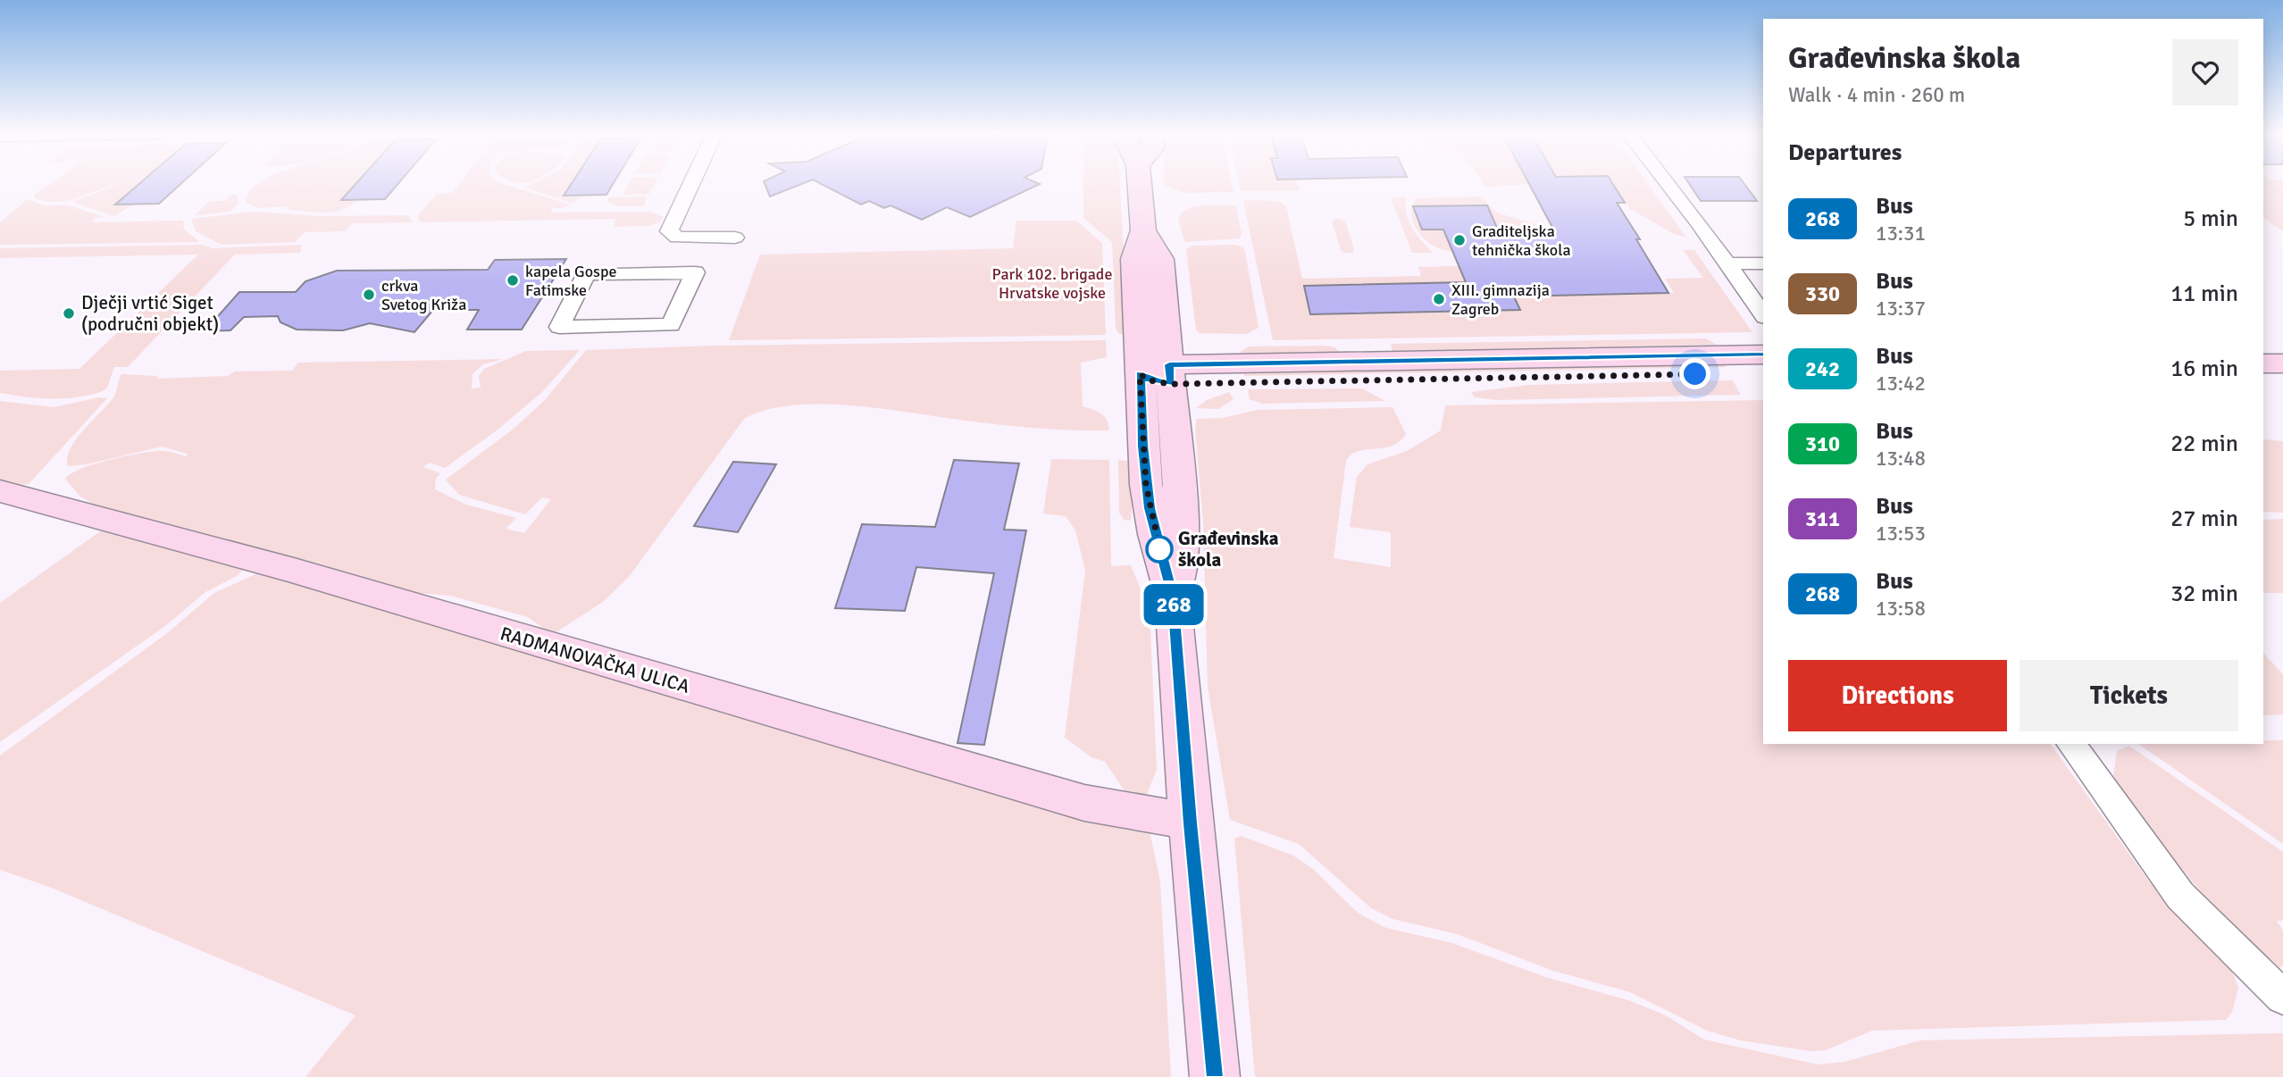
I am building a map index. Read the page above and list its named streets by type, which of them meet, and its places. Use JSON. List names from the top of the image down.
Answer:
{
  "streets": {
    "street": ["RADMANOVAČKA ULICA"]
  },
  "parks": ["Park 102. brigade Hrvatske vojske"],
  "places": [
    "Graditeljska tehnička škola",
    "kapela Gospe Fatimske",
    "crkva Svetog Križa",
    "XIII. gimnazija Zagreb",
    "Dječji vrtić Siget (područni objekt)",
    "Građevinska škola"
  ],
  "lines": ["bus line 268"],
  "page": {
    "on_map": "268",
    "heading": [
      ["Građevinska škola", "Walk · 4 min · 260 m"],
      "Departures"
    ],
    "list": [
      {
        "mark": "268",
        "name": "Bus",
        "note": "13:31",
        "value": "5 min"
      },
      {
        "mark": "330",
        "name": "Bus",
        "note": "13:37",
        "value": "11 min"
      },
      {
        "mark": "242",
        "name": "Bus",
        "note": "13:42",
        "value": "16 min"
      },
      {
        "mark": "310",
        "name": "Bus",
        "note": "13:48",
        "value": "22 min"
      },
      {
        "mark": "311",
        "name": "Bus",
        "note": "13:53",
        "value": "27 min"
      },
      {
        "mark": "268",
        "name": "Bus",
        "note": "13:58",
        "value": "32 min"
      }
    ],
    "buttons": ["Directions", "Tickets"]
  }
}
